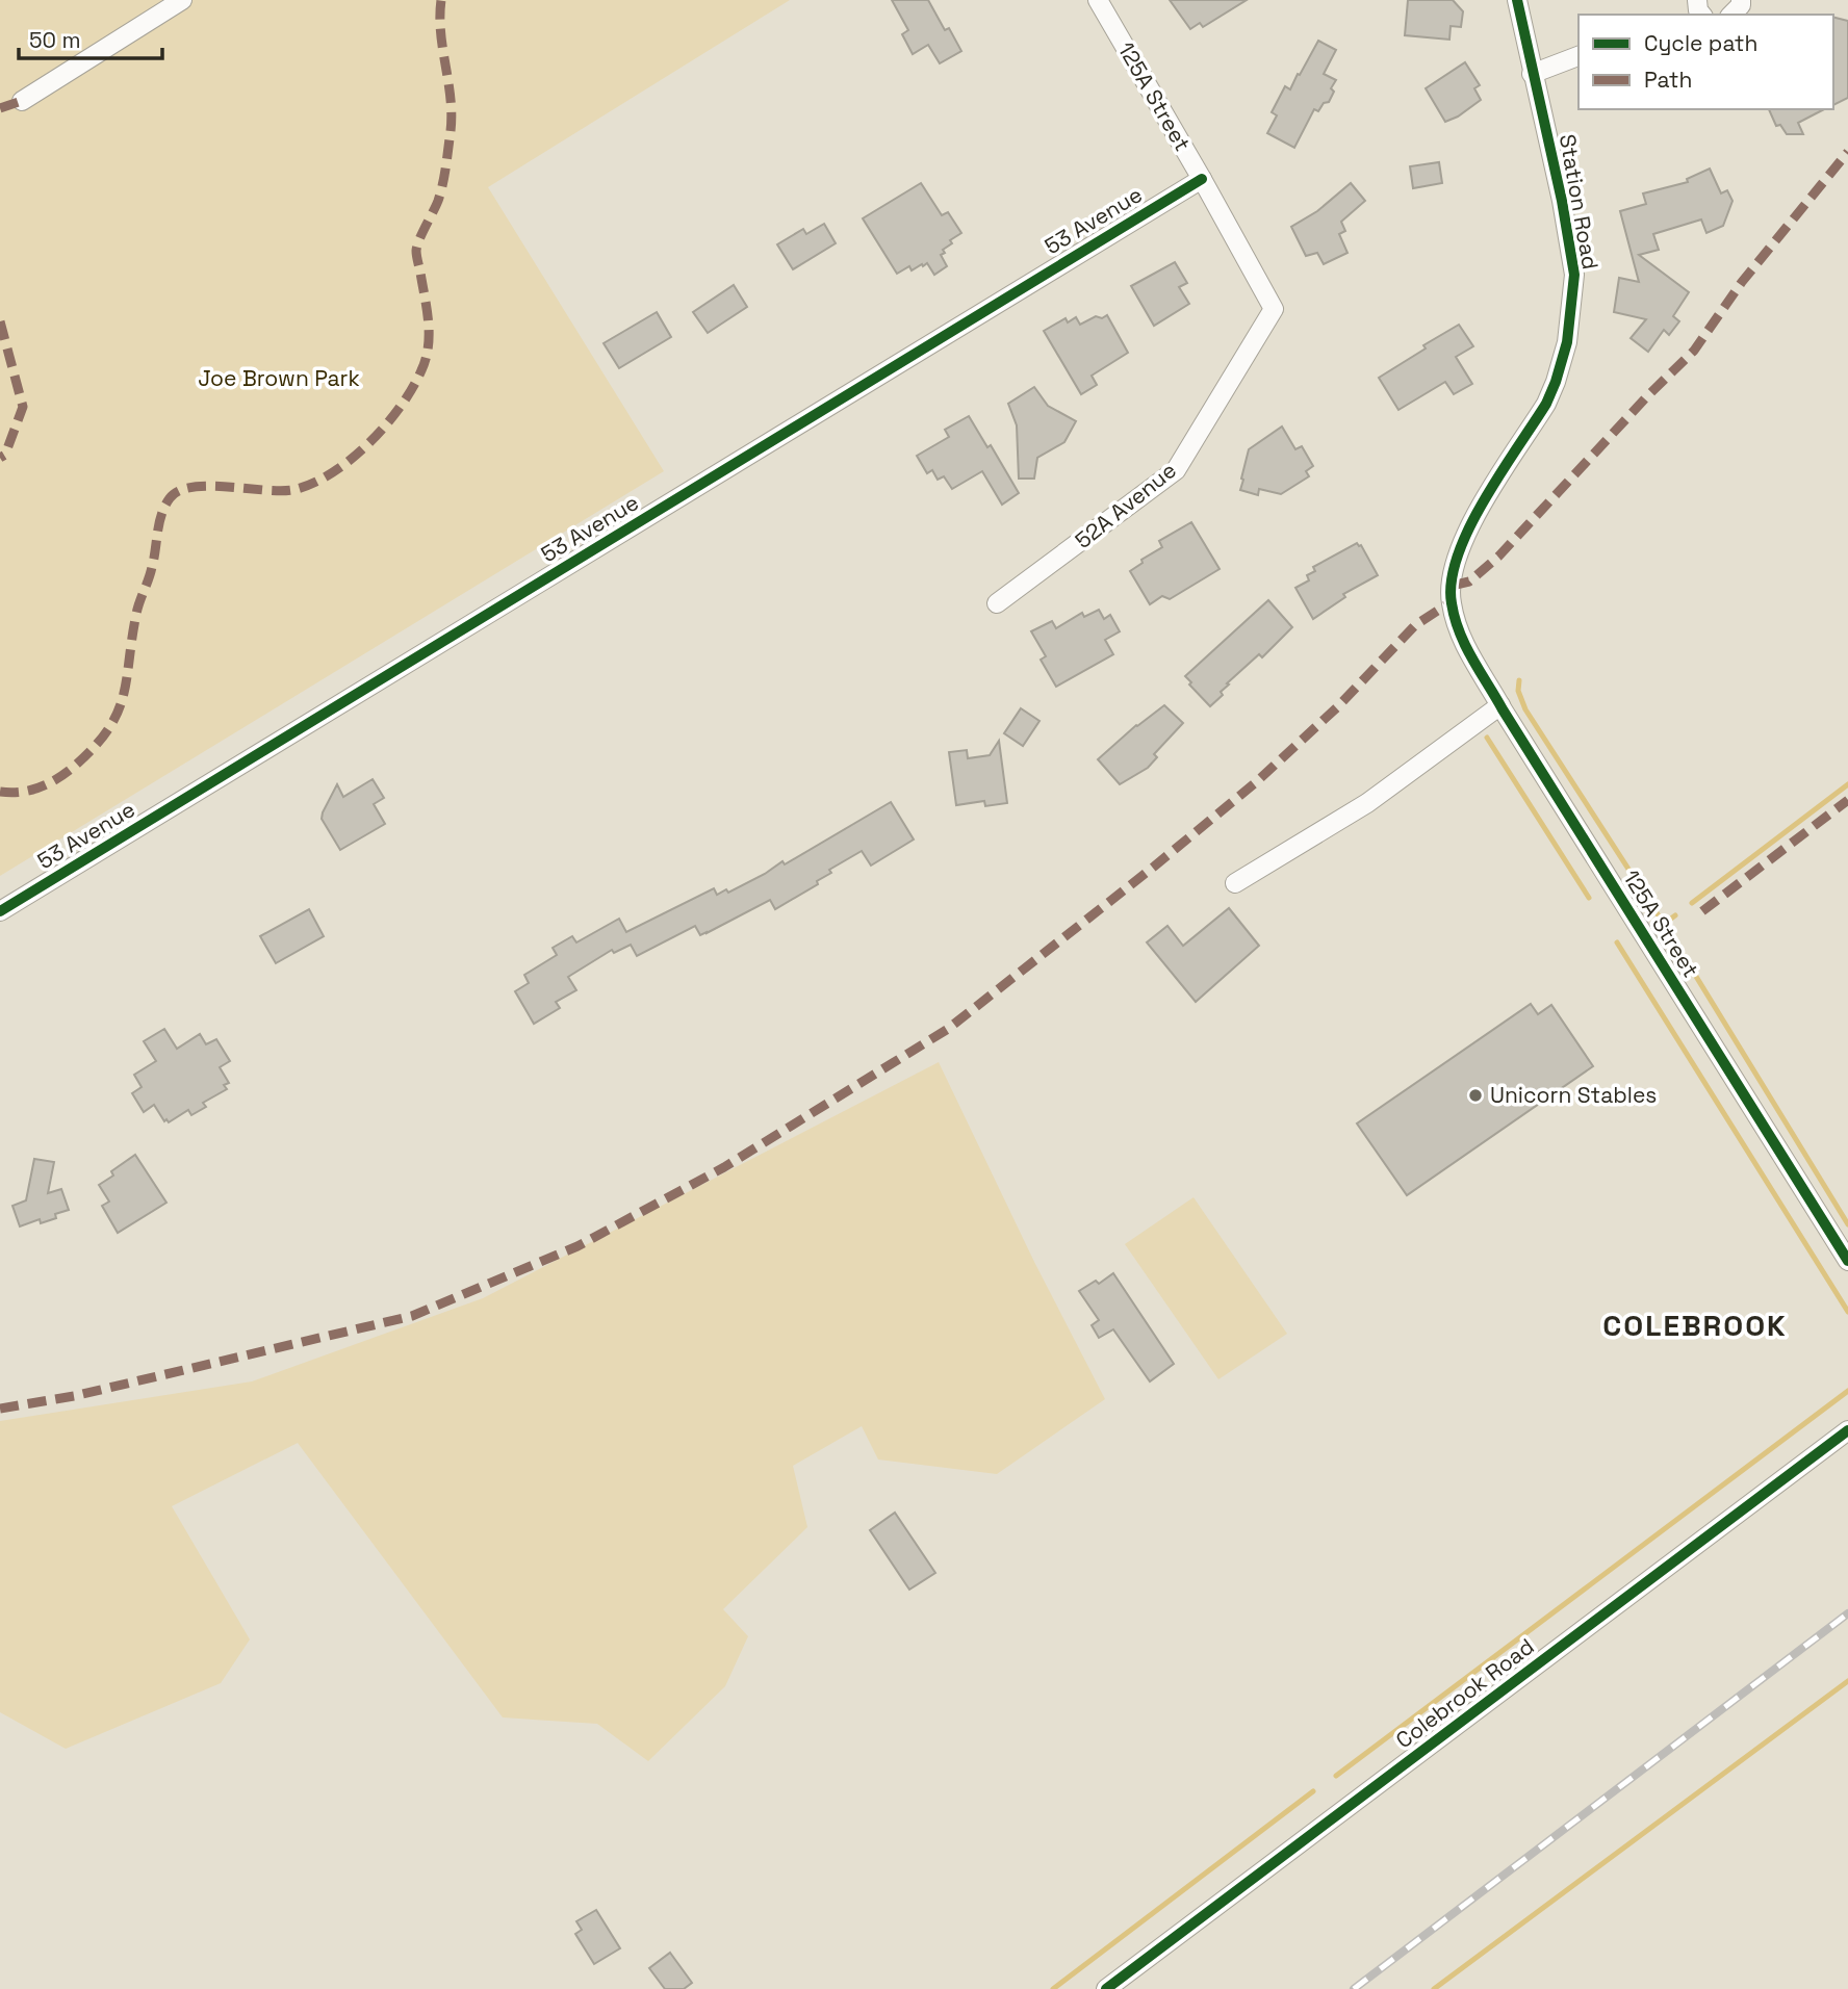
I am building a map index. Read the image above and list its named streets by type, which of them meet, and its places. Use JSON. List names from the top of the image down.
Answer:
{
  "streets": {
    "street": [
      "125A Street",
      "Station Road",
      "53 Avenue",
      "52A Avenue",
      "Colebrook Road"
    ]
  },
  "crossings": [
    ["125A Street", "Station Road"],
    ["125A Street", "53 Avenue"],
    ["125A Street", "52A Avenue"]
  ],
  "districts": ["COLEBROOK"],
  "parks": ["Joe Brown Park"],
  "places": ["Unicorn Stables"],
  "legend": ["Cycle path", "Path"],
  "scale_bar": "50 m"
}
